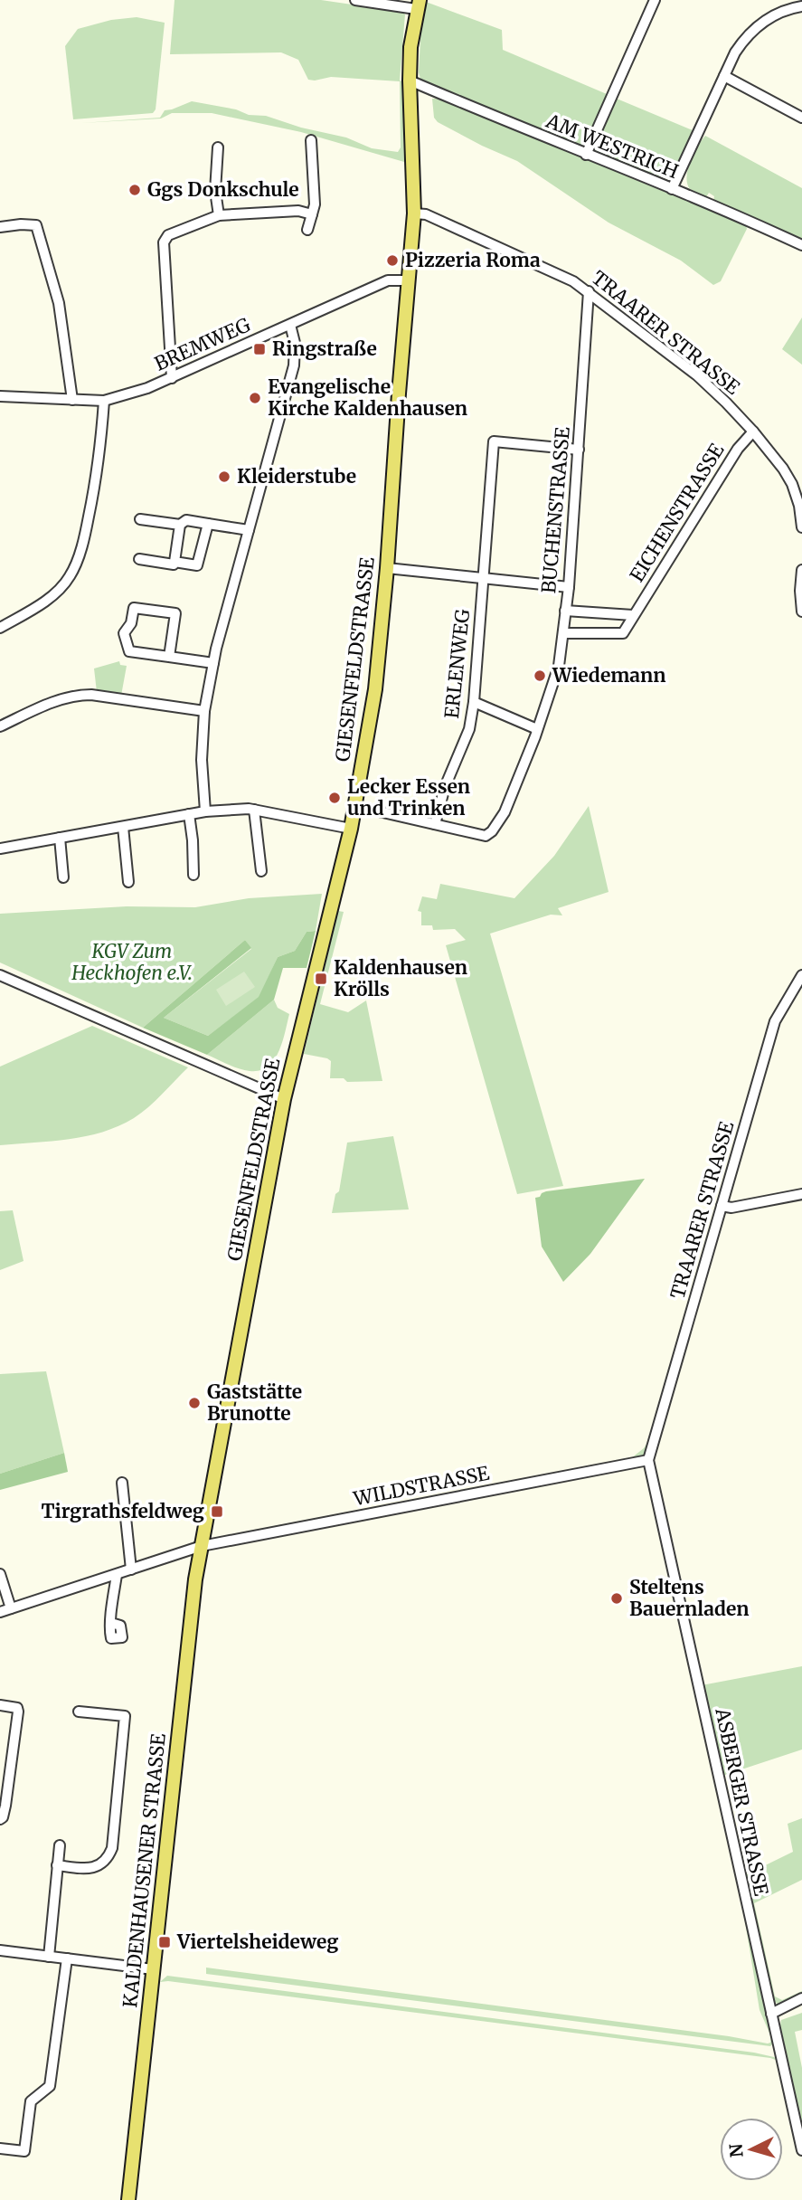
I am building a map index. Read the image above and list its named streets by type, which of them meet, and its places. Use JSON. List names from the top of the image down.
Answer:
{
  "streets": {
    "main road": ["GIESENFELDSTRASSE", "KALDENHAUSENER STRASSE"],
    "street": [
      "AM WESTRICH",
      "TRAARER STRASSE",
      "BREMWEG",
      "BUCHENSTRASSE",
      "EICHENSTRASSE",
      "ERLENWEG",
      "WILDSTRASSE",
      "ASBERGER STRASSE"
    ]
  },
  "crossings": [
    ["AM WESTRICH", "GIESENFELDSTRASSE"],
    ["TRAARER STRASSE", "BUCHENSTRASSE"],
    ["TRAARER STRASSE", "EICHENSTRASSE"],
    ["TRAARER STRASSE", "GIESENFELDSTRASSE"],
    ["TRAARER STRASSE", "WILDSTRASSE"],
    ["TRAARER STRASSE", "ASBERGER STRASSE"],
    ["BREMWEG", "GIESENFELDSTRASSE"],
    ["BUCHENSTRASSE", "EICHENSTRASSE"],
    ["BUCHENSTRASSE", "GIESENFELDSTRASSE"],
    ["BUCHENSTRASSE", "ERLENWEG"],
    ["GIESENFELDSTRASSE", "WILDSTRASSE"],
    ["GIESENFELDSTRASSE", "KALDENHAUSENER STRASSE"],
    ["WILDSTRASSE", "ASBERGER STRASSE"],
    ["WILDSTRASSE", "KALDENHAUSENER STRASSE"]
  ],
  "parks": ["KGV Zum Heckhofen e.V."],
  "places": {
    "other": [
      "Ggs Donkschule",
      "Pizzeria Roma",
      "Evangelische Kirche Kaldenhausen",
      "Kleiderstube",
      "Wiedemann",
      "Lecker Essen und Trinken",
      "Gaststätte Brunotte",
      "Steltens Bauernladen"
    ],
    "transit": [
      "Ringstraße",
      "Kaldenhausen Krölls",
      "Tirgrathsfeldweg",
      "Viertelsheideweg"
    ]
  },
  "north": "left"
}
